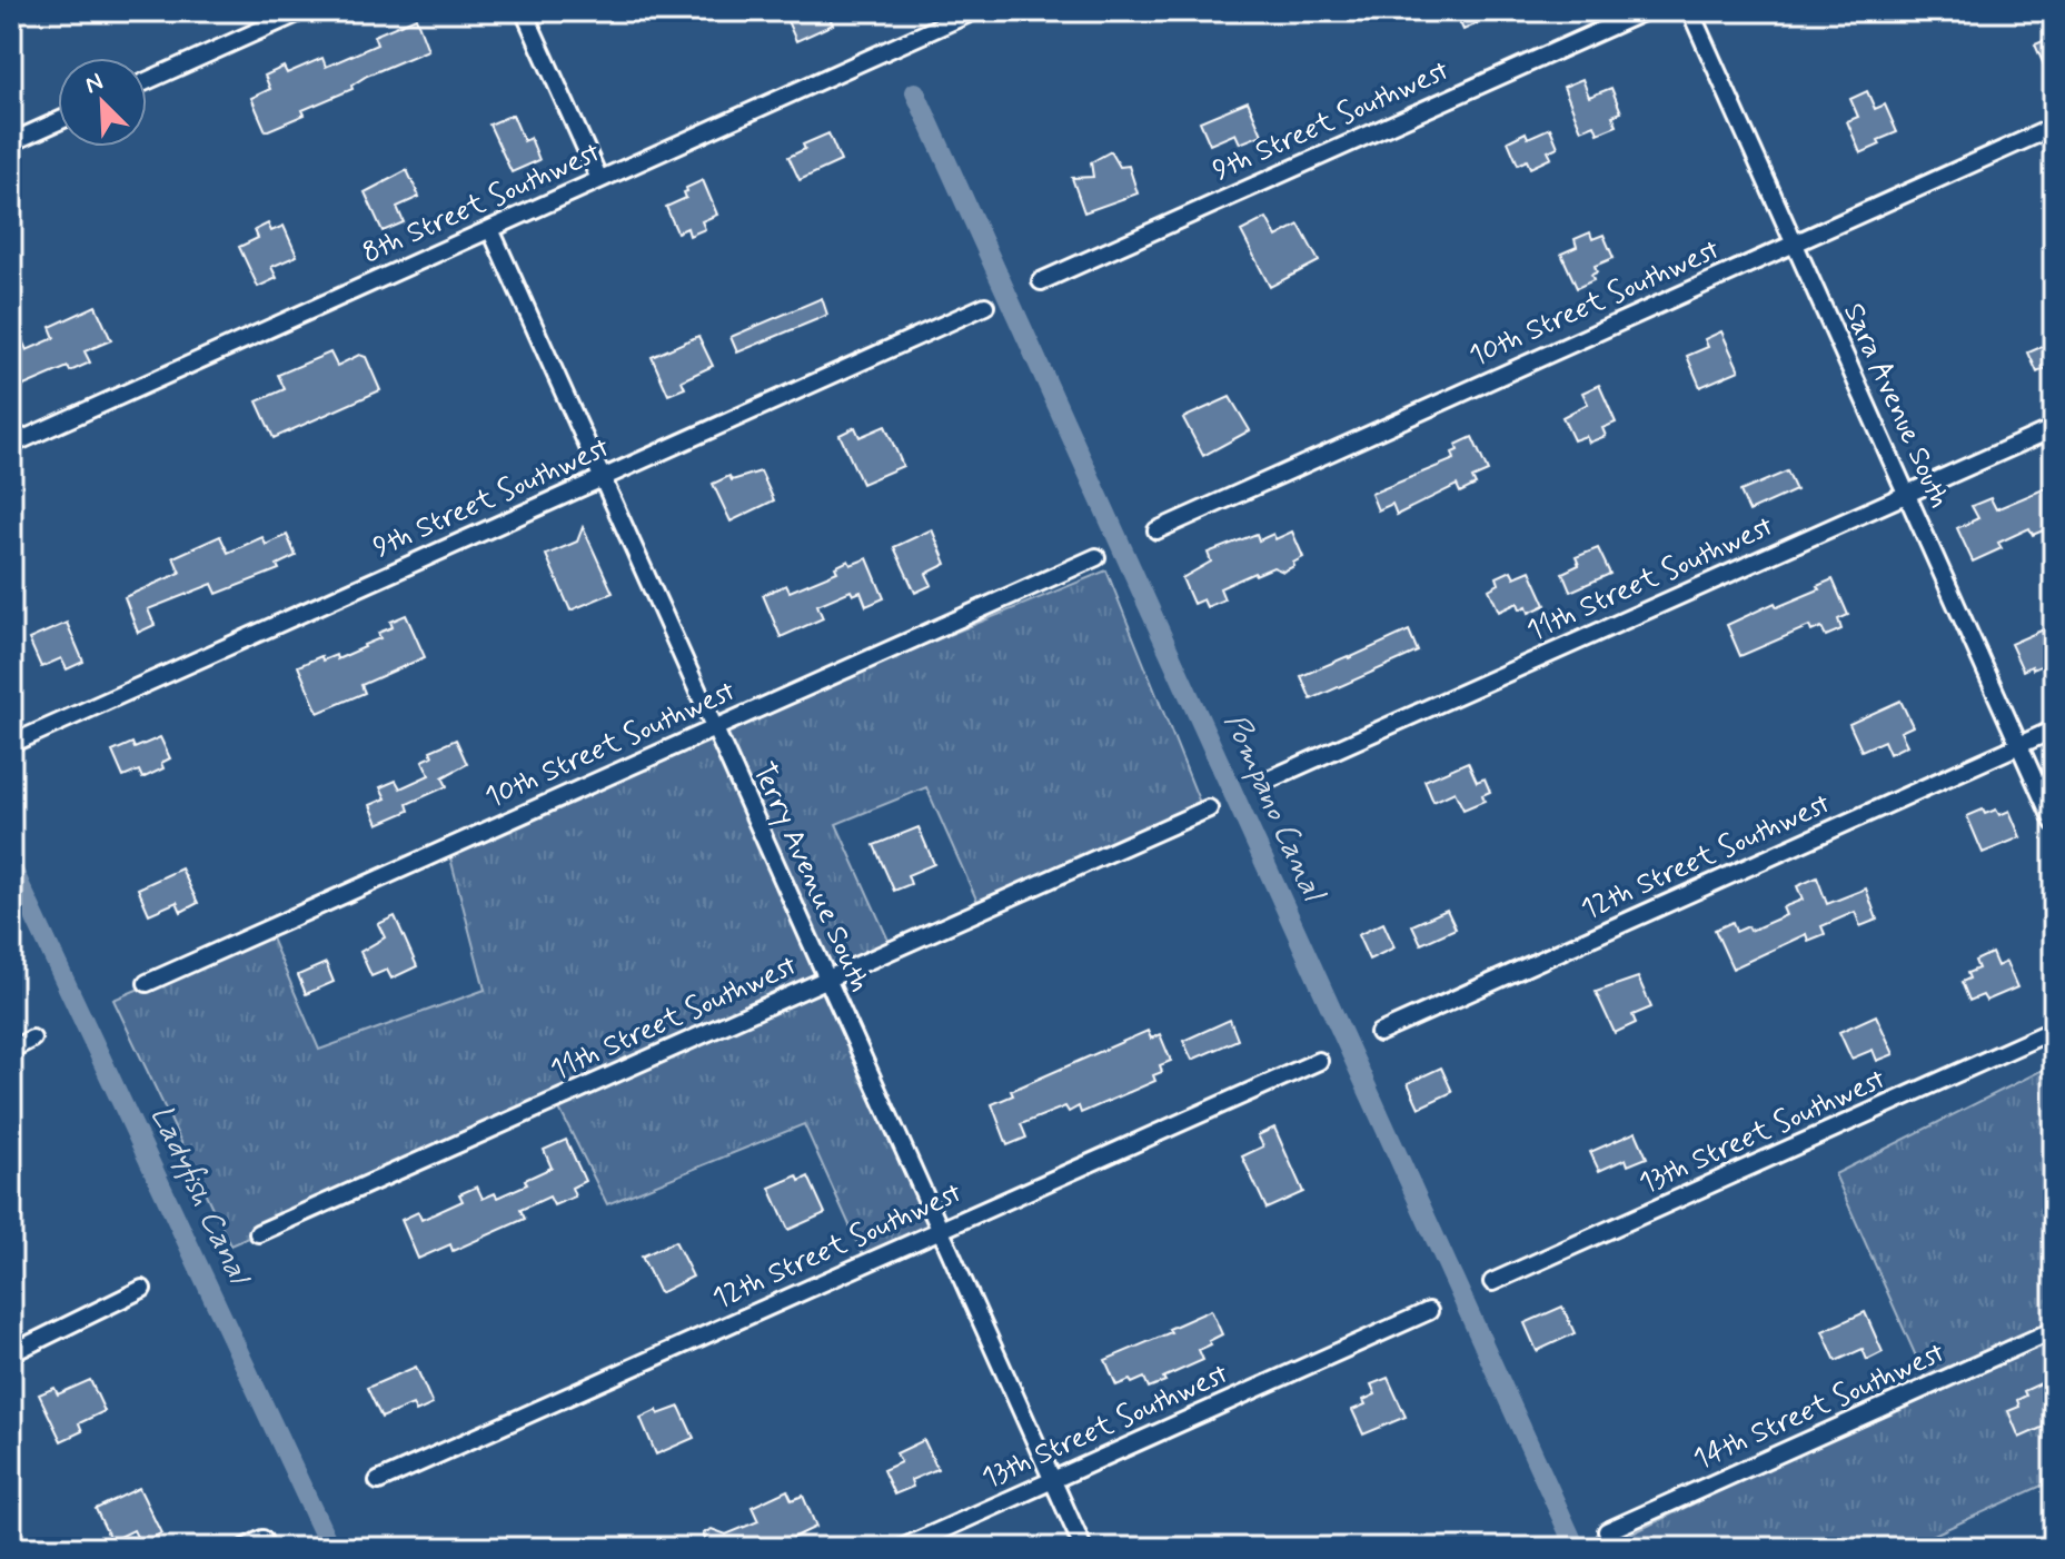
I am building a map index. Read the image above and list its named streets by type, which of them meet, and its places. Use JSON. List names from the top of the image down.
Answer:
{
  "streets": {
    "street": [
      "9th Street Southwest",
      "8th Street Southwest",
      "10th Street Southwest",
      "Sara Avenue South",
      "11th Street Southwest",
      "12th Street Southwest",
      "Terry Avenue South",
      "13th Street Southwest",
      "14th Street Southwest"
    ]
  },
  "crossings": [
    ["9th Street Southwest", "Terry Avenue South"],
    ["8th Street Southwest", "Terry Avenue South"],
    ["10th Street Southwest", "Sara Avenue South"],
    ["10th Street Southwest", "Terry Avenue South"],
    ["Sara Avenue South", "11th Street Southwest"],
    ["Sara Avenue South", "12th Street Southwest"],
    ["11th Street Southwest", "Terry Avenue South"],
    ["12th Street Southwest", "Terry Avenue South"],
    ["Terry Avenue South", "13th Street Southwest"]
  ],
  "water": ["Pompano Canal", "Ladyfish Canal"],
  "north": "top left"
}
